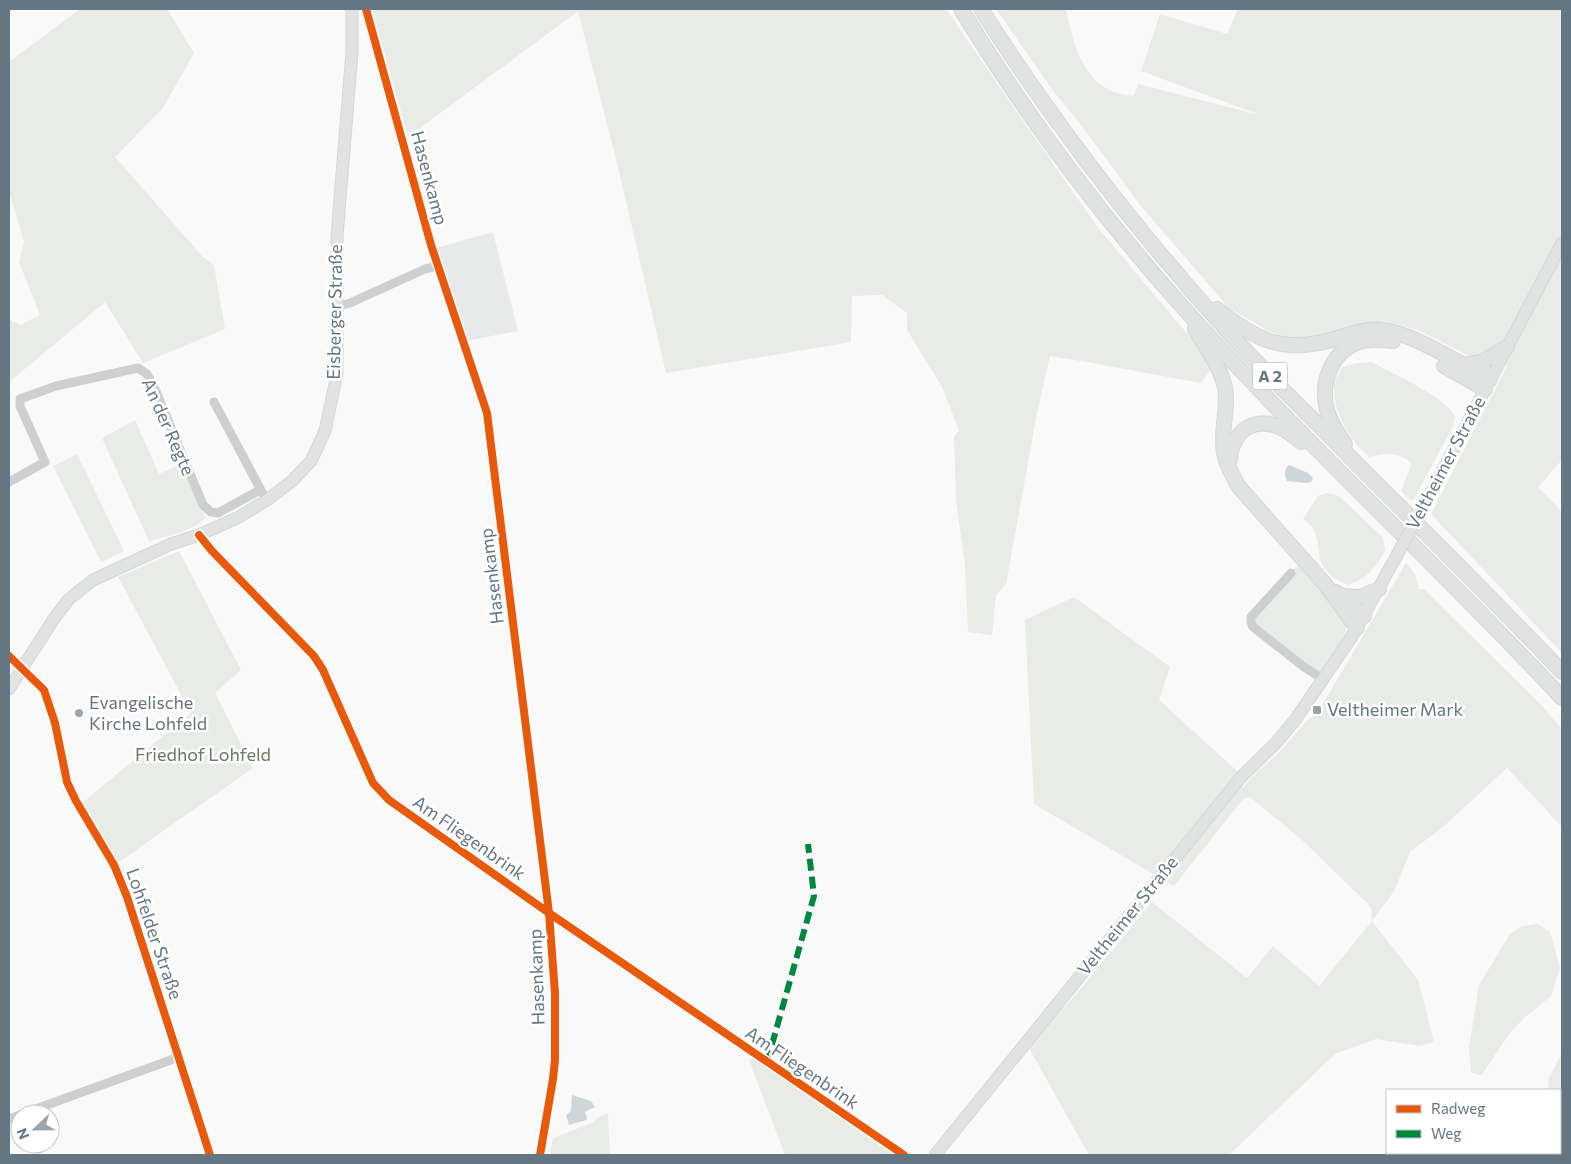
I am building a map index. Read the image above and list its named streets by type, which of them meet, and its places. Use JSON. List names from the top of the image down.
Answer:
{
  "streets": {
    "highway": ["A 2"],
    "main road": ["Eisberger Straße", "Veltheimer Straße"],
    "street": [
      "Hasenkamp",
      "An der Regte",
      "Am Fliegenbrink",
      "Lohfelder Straße"
    ]
  },
  "crossings": [
    ["Hasenkamp", "Am Fliegenbrink"],
    ["Eisberger Straße", "Am Fliegenbrink"],
    ["Eisberger Straße", "Lohfelder Straße"]
  ],
  "parks": ["Friedhof Lohfeld"],
  "places": {
    "transit": ["Veltheimer Mark"],
    "other": ["Evangelische Kirche Lohfeld"]
  },
  "legend": ["Radweg", "Weg"],
  "north": "left"
}
